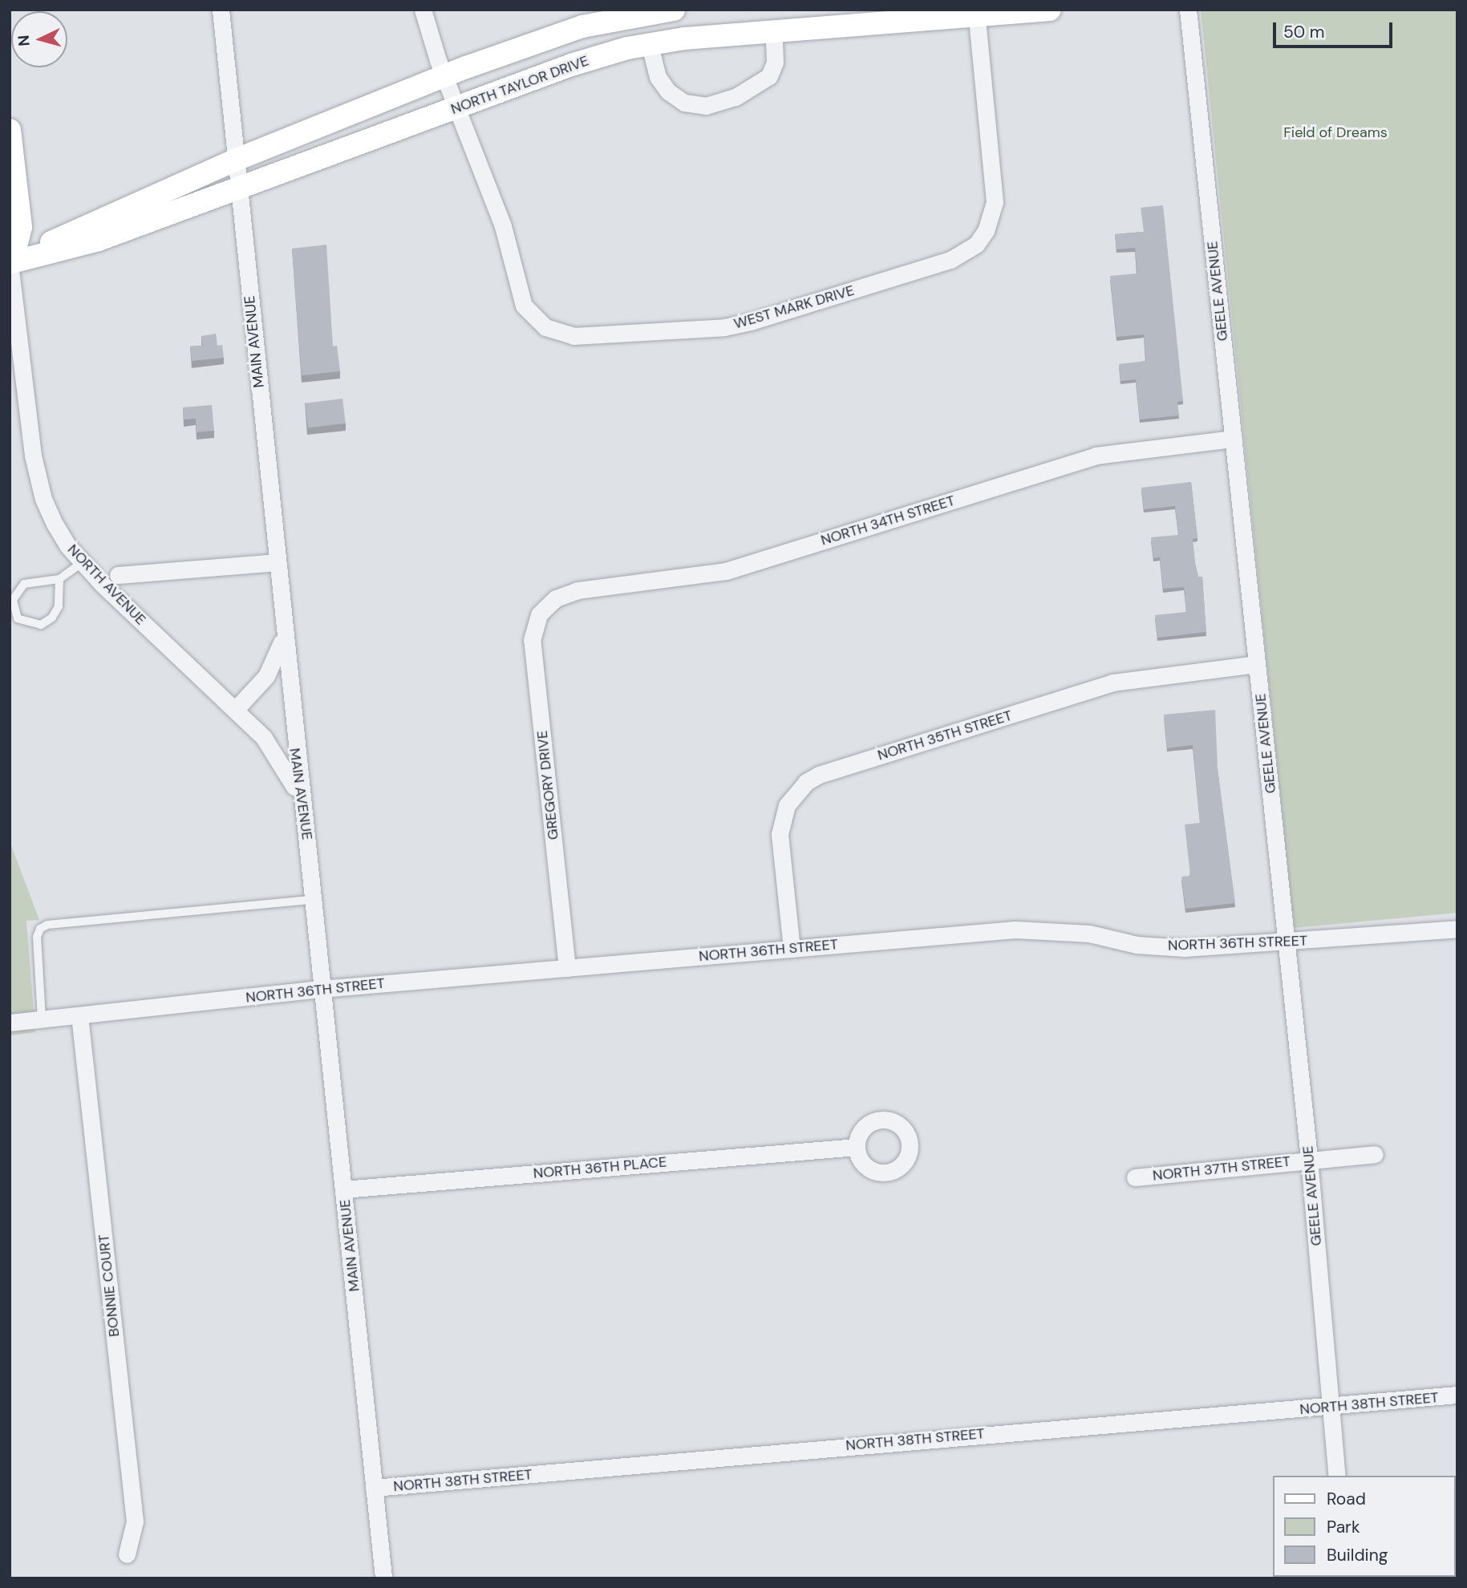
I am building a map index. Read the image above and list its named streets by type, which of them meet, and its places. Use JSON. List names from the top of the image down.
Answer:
{
  "streets": {
    "main road": ["NORTH TAYLOR DRIVE", "NORTH AVENUE"],
    "street": [
      "GEELE AVENUE",
      "WEST MARK DRIVE",
      "MAIN AVENUE",
      "NORTH 34TH STREET",
      "NORTH 35TH STREET",
      "GREGORY DRIVE",
      "NORTH 36TH STREET",
      "NORTH 36TH PLACE",
      "NORTH 37TH STREET",
      "BONNIE COURT",
      "NORTH 38TH STREET"
    ]
  },
  "crossings": [
    ["NORTH TAYLOR DRIVE", "WEST MARK DRIVE"],
    ["NORTH TAYLOR DRIVE", "MAIN AVENUE"],
    ["NORTH TAYLOR DRIVE", "NORTH AVENUE"],
    ["GEELE AVENUE", "NORTH 34TH STREET"],
    ["GEELE AVENUE", "NORTH 35TH STREET"],
    ["GEELE AVENUE", "NORTH 36TH STREET"],
    ["GEELE AVENUE", "NORTH 37TH STREET"],
    ["GEELE AVENUE", "NORTH 38TH STREET"],
    ["MAIN AVENUE", "NORTH AVENUE"],
    ["MAIN AVENUE", "NORTH 36TH STREET"],
    ["MAIN AVENUE", "NORTH 36TH PLACE"],
    ["MAIN AVENUE", "NORTH 38TH STREET"],
    ["NORTH 34TH STREET", "GREGORY DRIVE"],
    ["NORTH 35TH STREET", "NORTH 36TH STREET"],
    ["GREGORY DRIVE", "NORTH 36TH STREET"],
    ["NORTH 36TH STREET", "BONNIE COURT"]
  ],
  "parks": ["Field of Dreams"],
  "legend": ["Road", "Park", "Building"],
  "scale_bar": "50 m",
  "north": "left"
}
